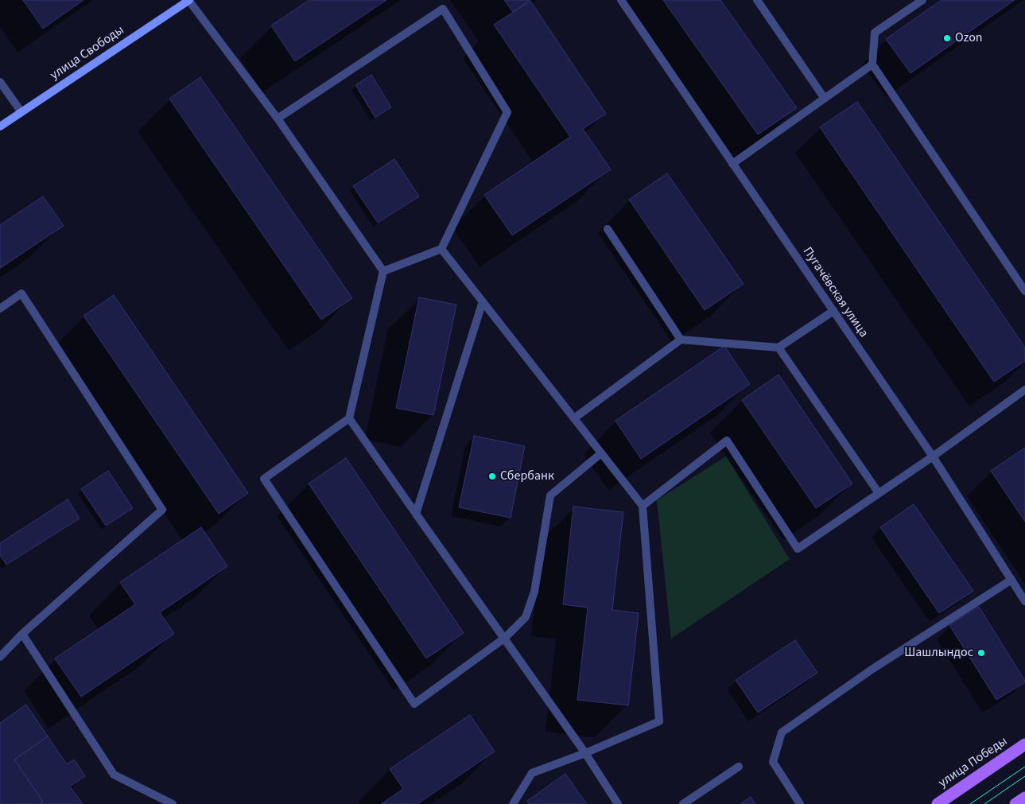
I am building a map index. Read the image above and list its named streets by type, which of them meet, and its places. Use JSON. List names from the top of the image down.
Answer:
{
  "streets": {
    "main road": ["улица Победы"],
    "street": ["улица Свободы", "Пугачёвская улица"]
  },
  "places": ["Ozon", "Сбербанк", "Шашлындос"]
}
